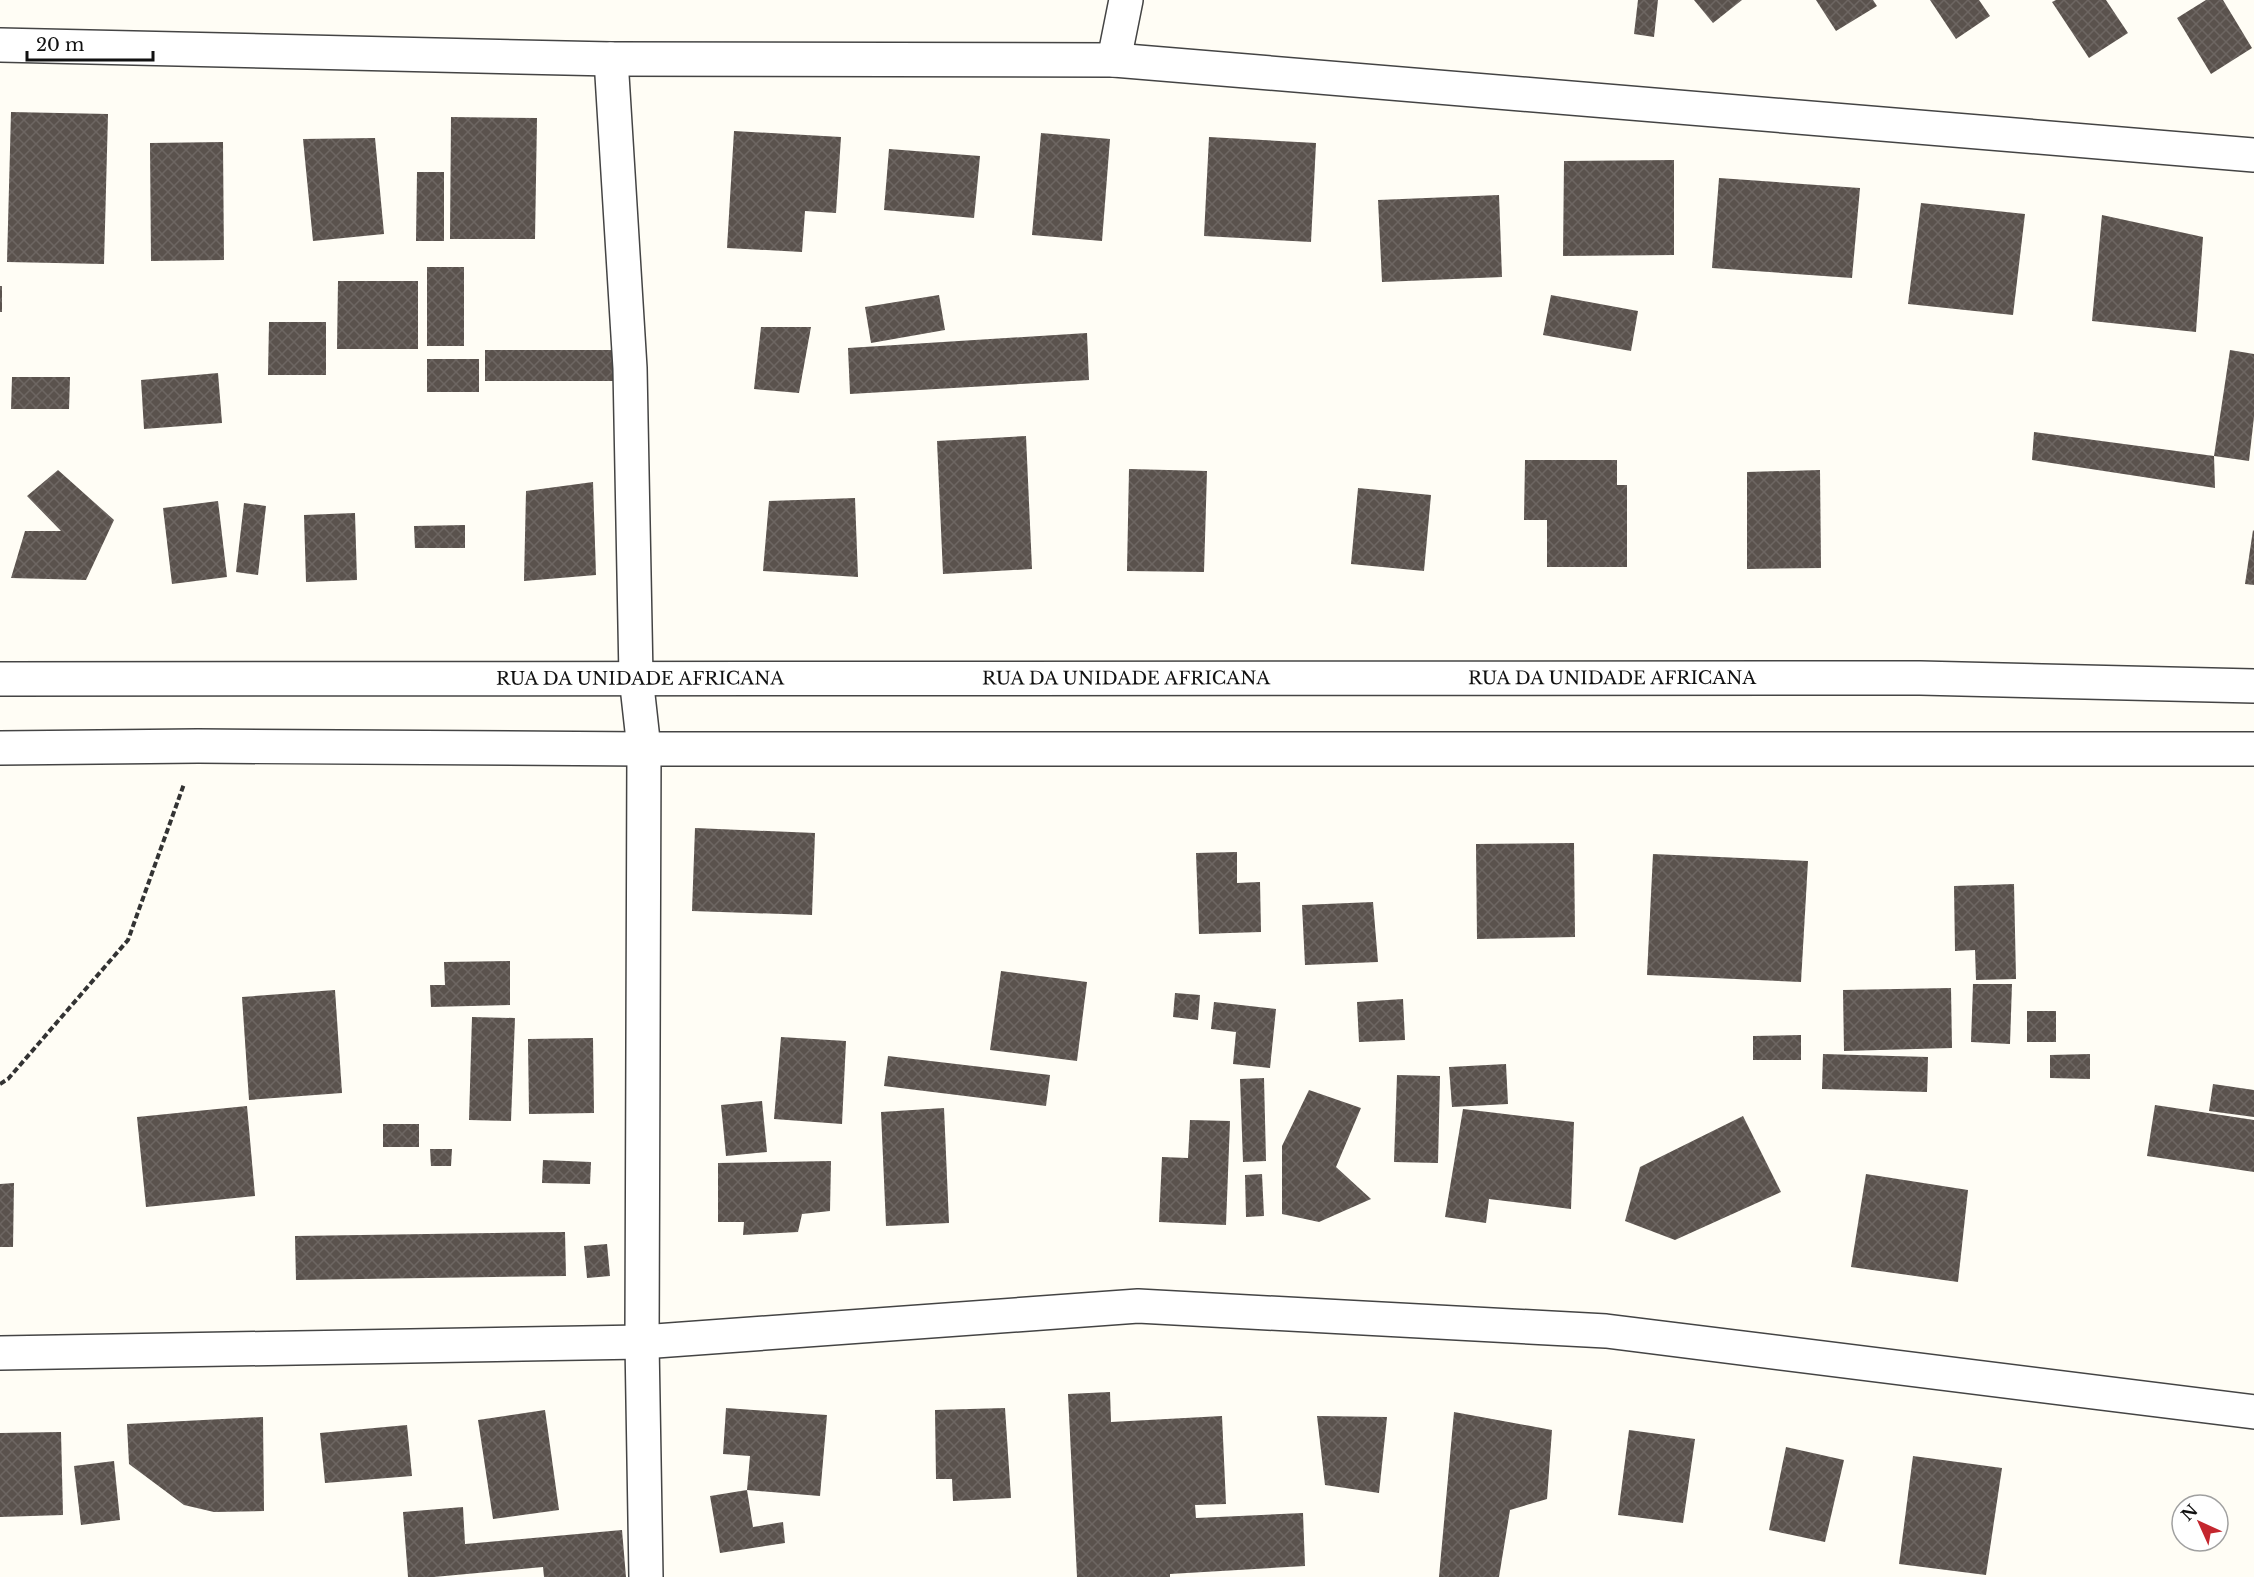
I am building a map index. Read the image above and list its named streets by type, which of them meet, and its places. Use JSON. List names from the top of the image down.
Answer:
{
  "streets": {
    "street": ["RUA DA UNIDADE AFRICANA"]
  },
  "scale_bar": "20 m",
  "north": "top left"
}
